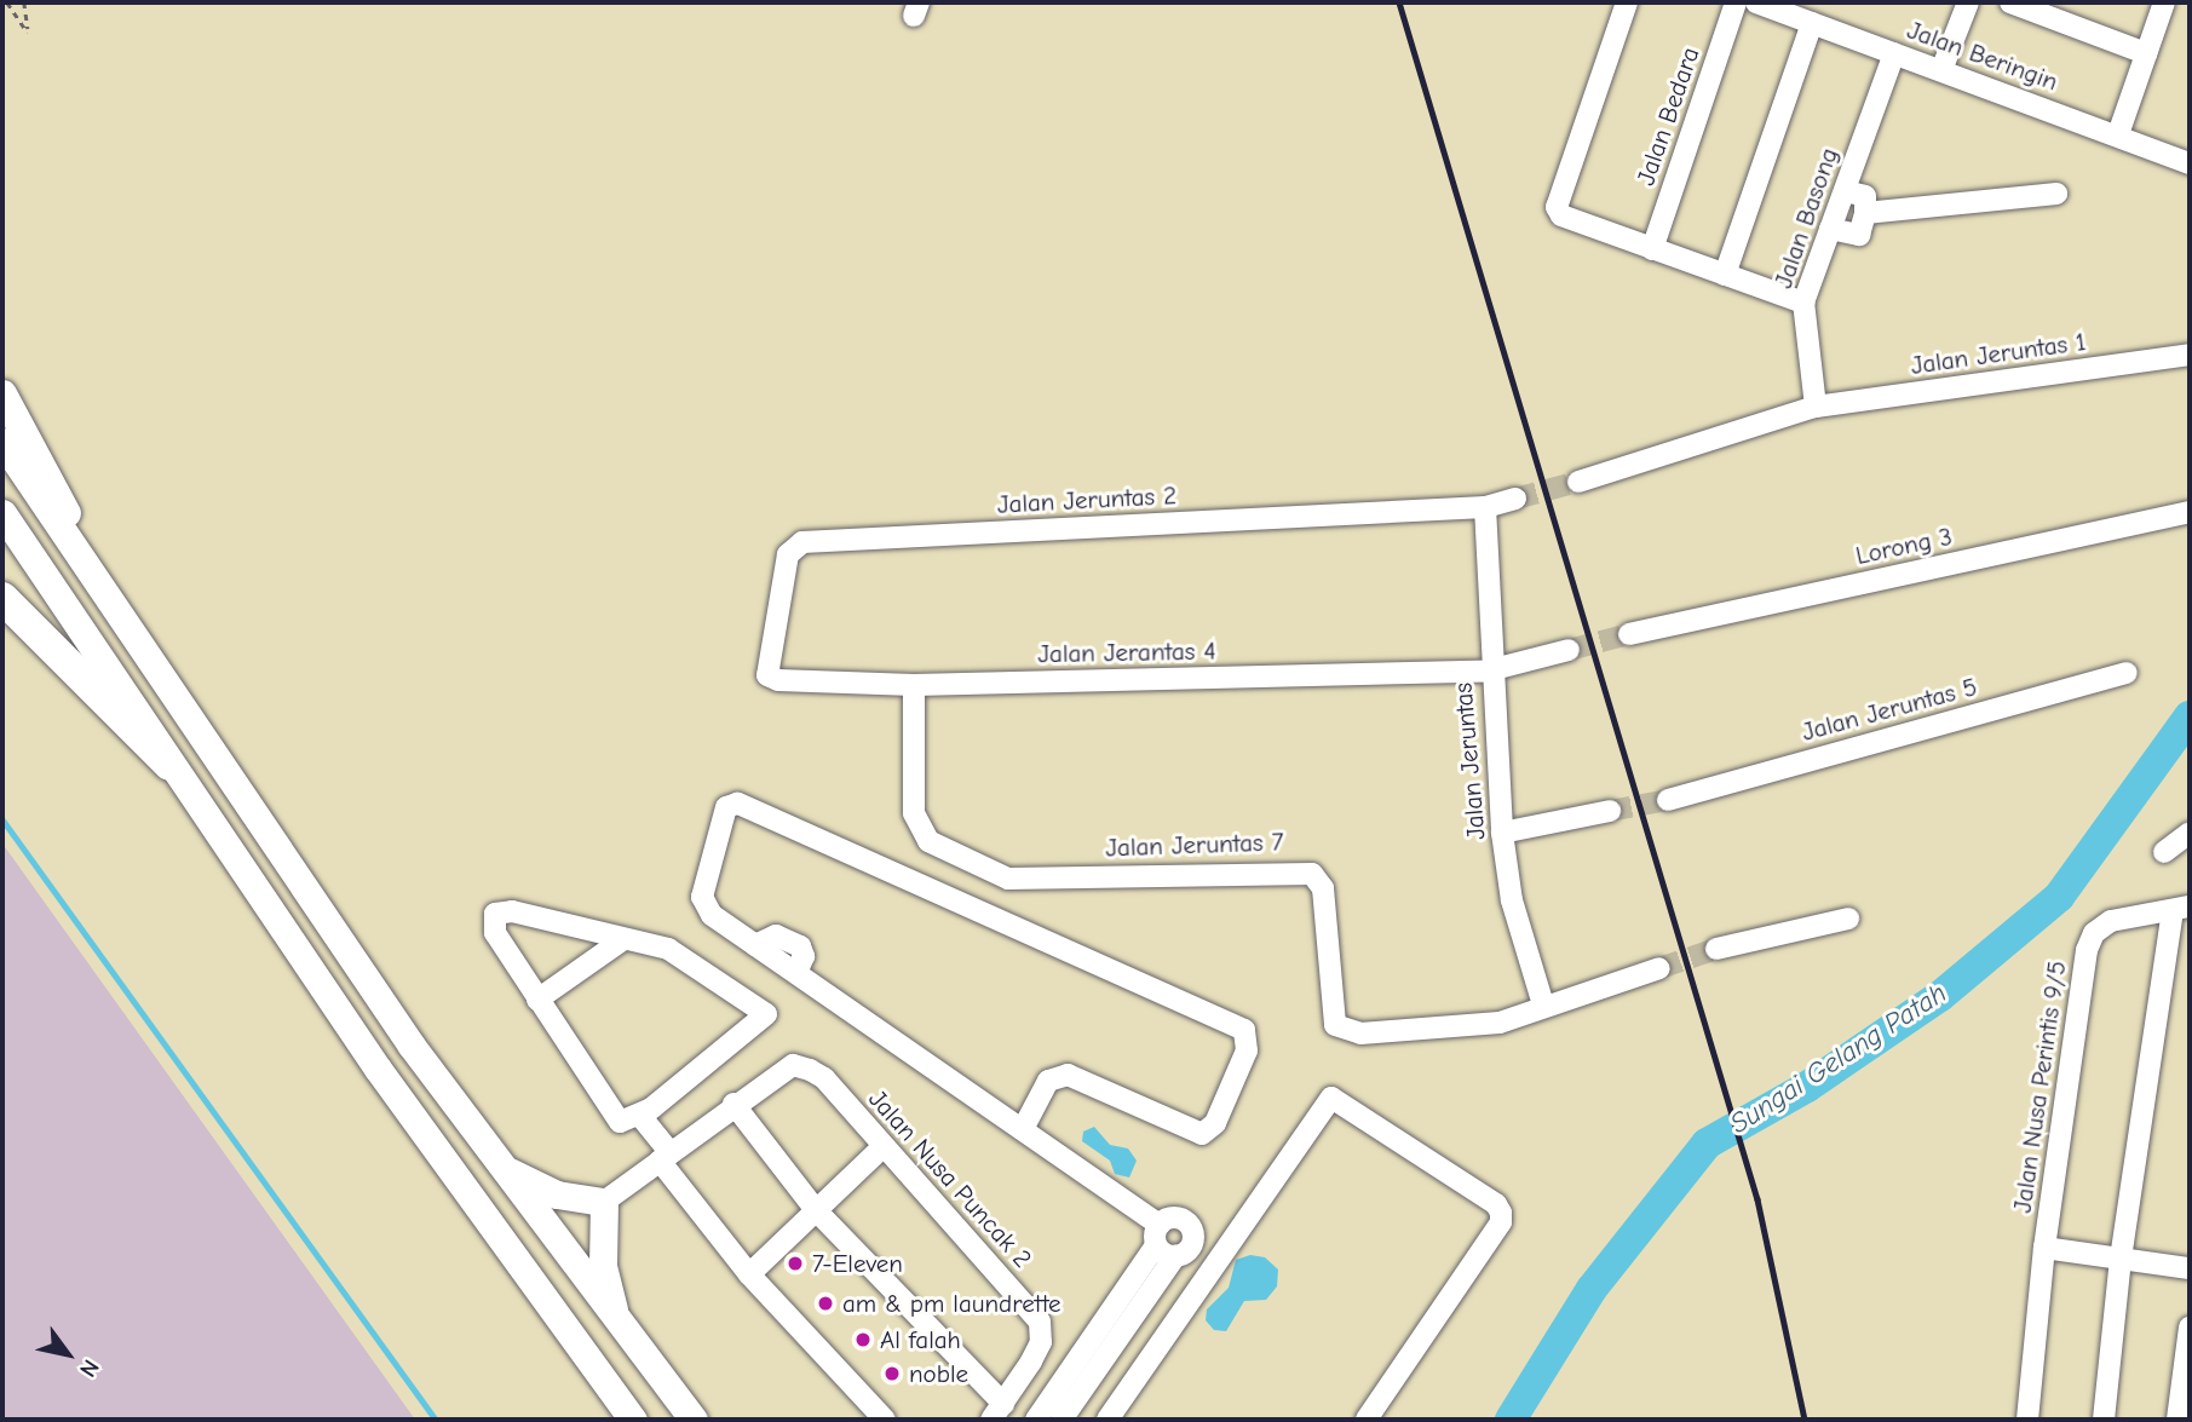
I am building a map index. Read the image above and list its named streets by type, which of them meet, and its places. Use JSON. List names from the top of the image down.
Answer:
{
  "streets": {
    "street": [
      "Jalan Beringin",
      "Jalan Bedara",
      "Jalan Basong",
      "Jalan Jeruntas 1",
      "Jalan Jeruntas 2",
      "Lorong 3",
      "Jalan Jerantas 4",
      "Jalan Jeruntas 5",
      "Jalan Jeruntas",
      "Jalan Jeruntas 7",
      "Jalan Nusa Perintis 9/5",
      "Jalan Nusa Puncak 2"
    ]
  },
  "crossings": [
    ["Jalan Beringin", "Jalan Basong"],
    ["Jalan Basong", "Jalan Jeruntas 1"],
    ["Jalan Jeruntas 2", "Jalan Jerantas 4"],
    ["Jalan Jeruntas 2", "Jalan Jeruntas"],
    ["Jalan Jerantas 4", "Jalan Jeruntas"],
    ["Jalan Jerantas 4", "Jalan Jeruntas 7"],
    ["Jalan Jeruntas", "Jalan Jeruntas 7"]
  ],
  "water": ["Sungai Gelang Patah"],
  "places": [
    "7-Eleven",
    "am & pm laundrette",
    "Al falah",
    "noble"
  ],
  "north": "bottom right"
}
